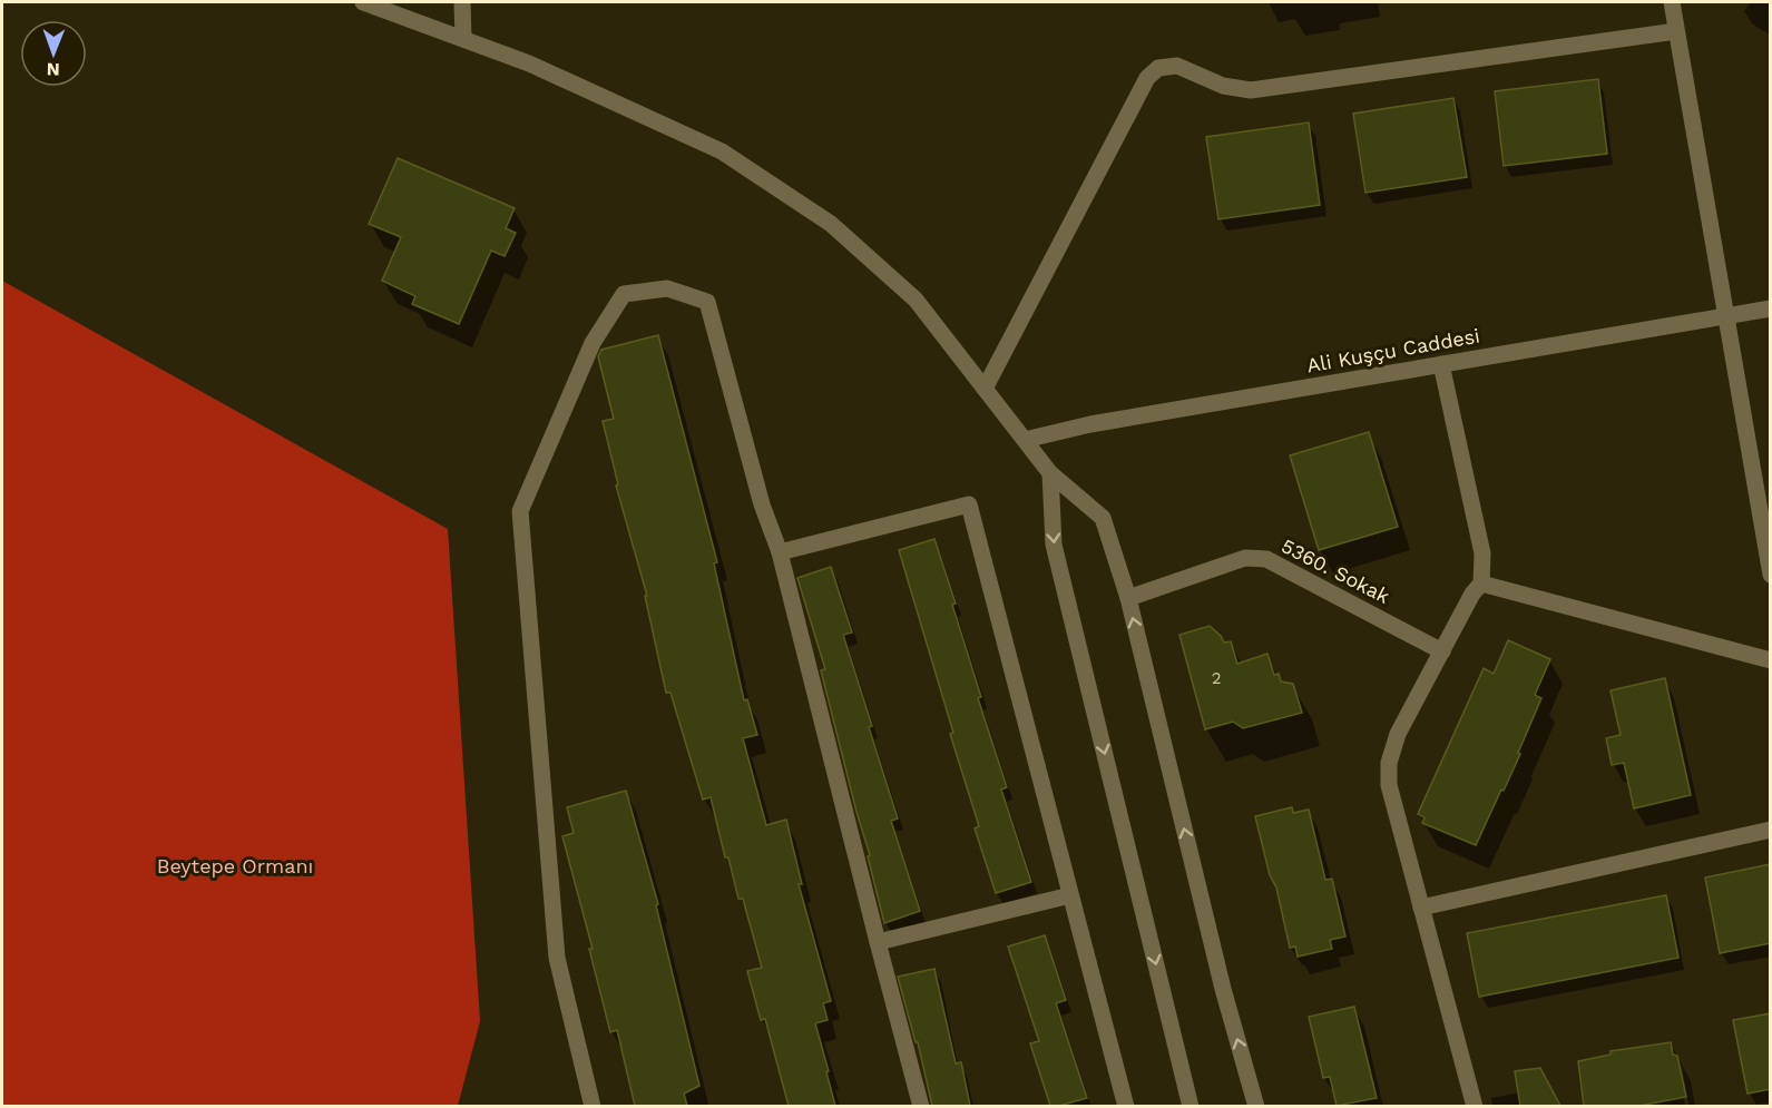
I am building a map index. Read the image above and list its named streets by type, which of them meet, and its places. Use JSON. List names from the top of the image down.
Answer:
{
  "streets": {
    "street": ["Ali Kuşçu Caddesi", "5360. Sokak"]
  },
  "parks": ["Beytepe Ormanı"],
  "house_numbers": ["2"],
  "north": "bottom"
}
